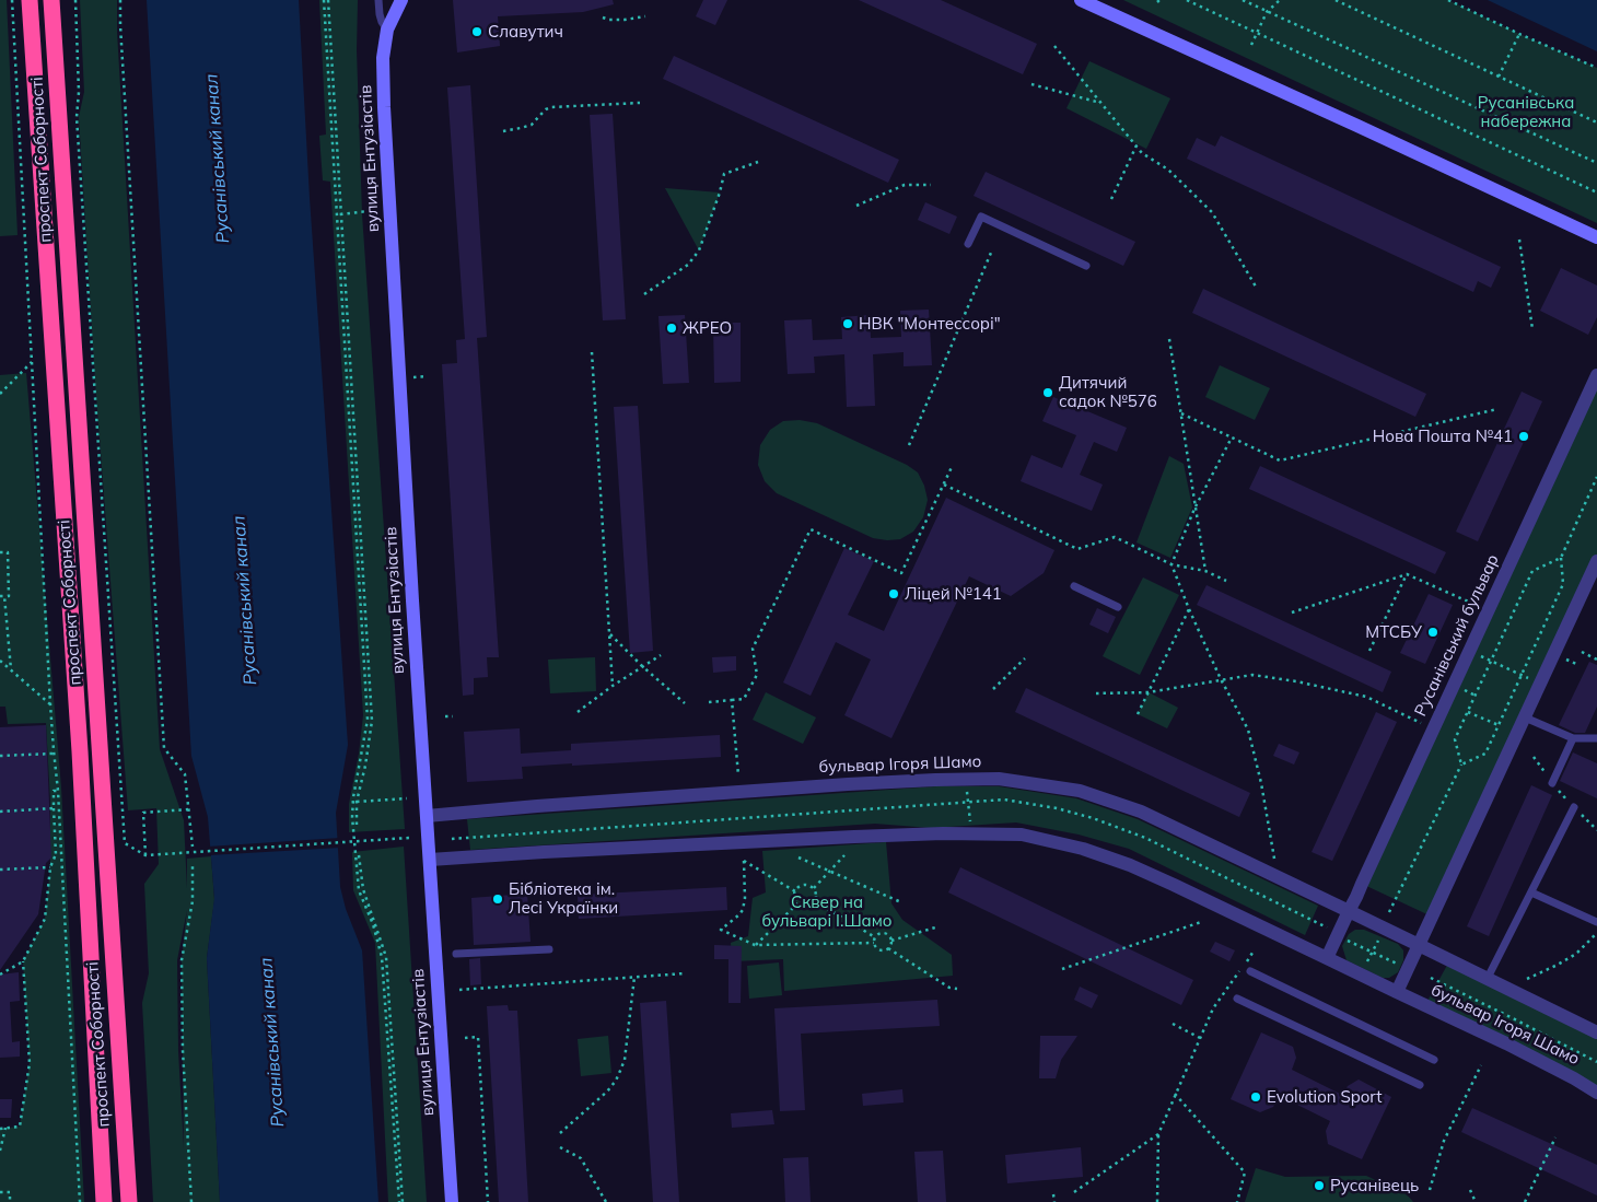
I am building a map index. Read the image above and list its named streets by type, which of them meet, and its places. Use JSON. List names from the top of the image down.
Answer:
{
  "streets": {
    "highway": ["проспект Соборності"],
    "street": ["вулиця Ентузіастів", "Русанівський бульвар", "бульвар Ігоря Шамо"]
  },
  "crossings": [
    ["вулиця Ентузіастів", "бульвар Ігоря Шамо"],
    ["Русанівський бульвар", "бульвар Ігоря Шамо"]
  ],
  "water": ["Русанівський канал"],
  "parks": ["Русанівська набережна", "Сквер на бульварі І.Шамо"],
  "places": [
    "Славутич",
    "НВК \"Монтессорі\"",
    "ЖРЕО",
    "Дитячий садок №576",
    "Нова Пошта №41",
    "Ліцей №141",
    "МТСБУ",
    "Бібліотека ім. Лесі Українки",
    "Evolution Sport",
    "Русанівець"
  ]
}
